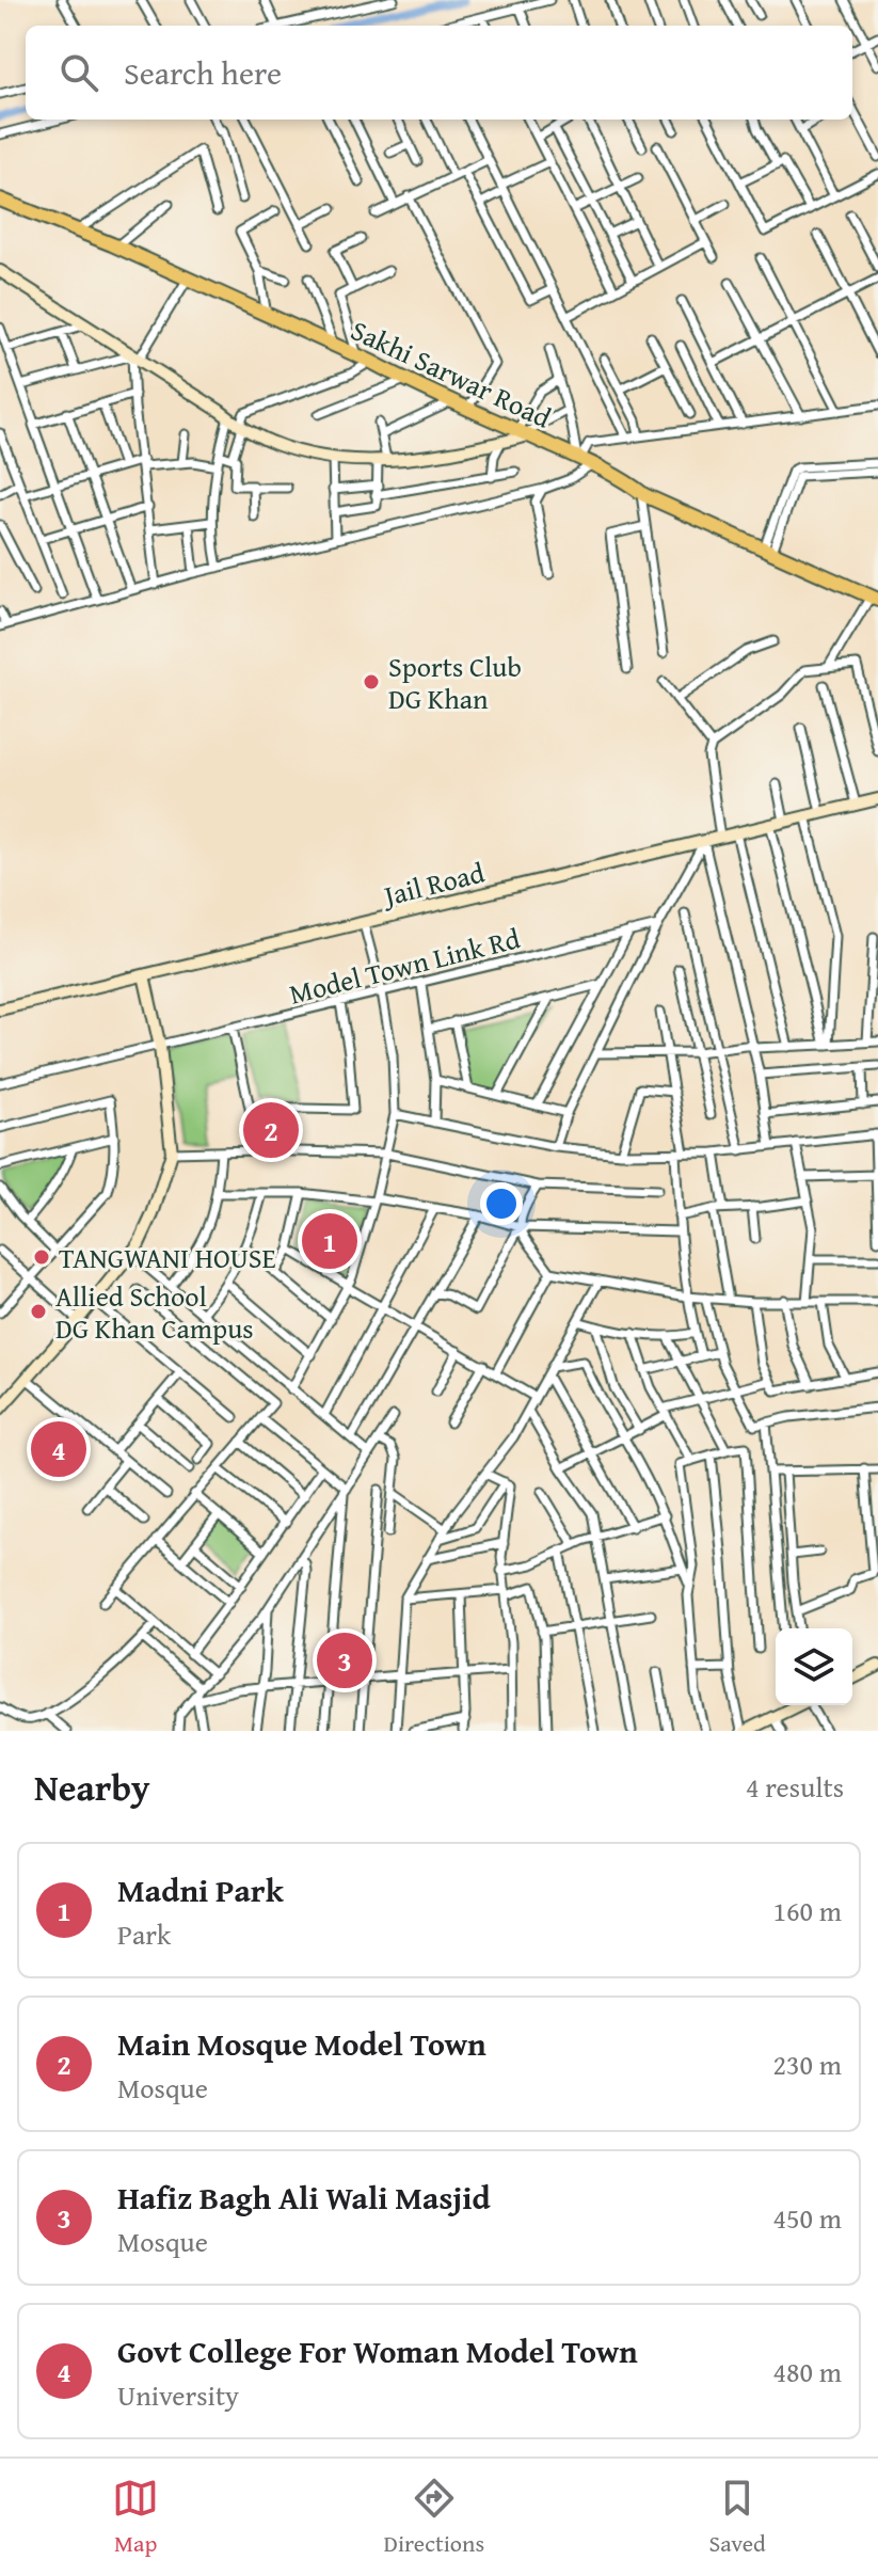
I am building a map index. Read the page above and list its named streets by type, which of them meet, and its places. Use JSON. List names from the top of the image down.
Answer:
{
  "streets": {
    "highway": ["Sakhi Sarwar Road"],
    "street": ["Jail Road", "Model Town Link Rd"]
  },
  "places": ["Sports Club DG Khan", "TANGWANI HOUSE", "Allied School DG Khan Campus"],
  "page": {
    "search": "Search here",
    "pins": [
      "2",
      "1",
      "4",
      "3"
    ],
    "heading": ["Nearby", "4 results"],
    "list": [
      {
        "mark": "1",
        "name": "Madni Park",
        "note": "Park",
        "value": "160 m"
      },
      {
        "mark": "2",
        "name": "Main Mosque Model Town",
        "note": "Mosque",
        "value": "230 m"
      },
      {
        "mark": "3",
        "name": "Hafiz Bagh Ali Wali Masjid",
        "note": "Mosque",
        "value": "450 m"
      },
      {
        "mark": "4",
        "name": "Govt College For Woman Model Town",
        "note": "University",
        "value": "480 m"
      }
    ],
    "nav": ["Map", "Directions", "Saved"]
  }
}
